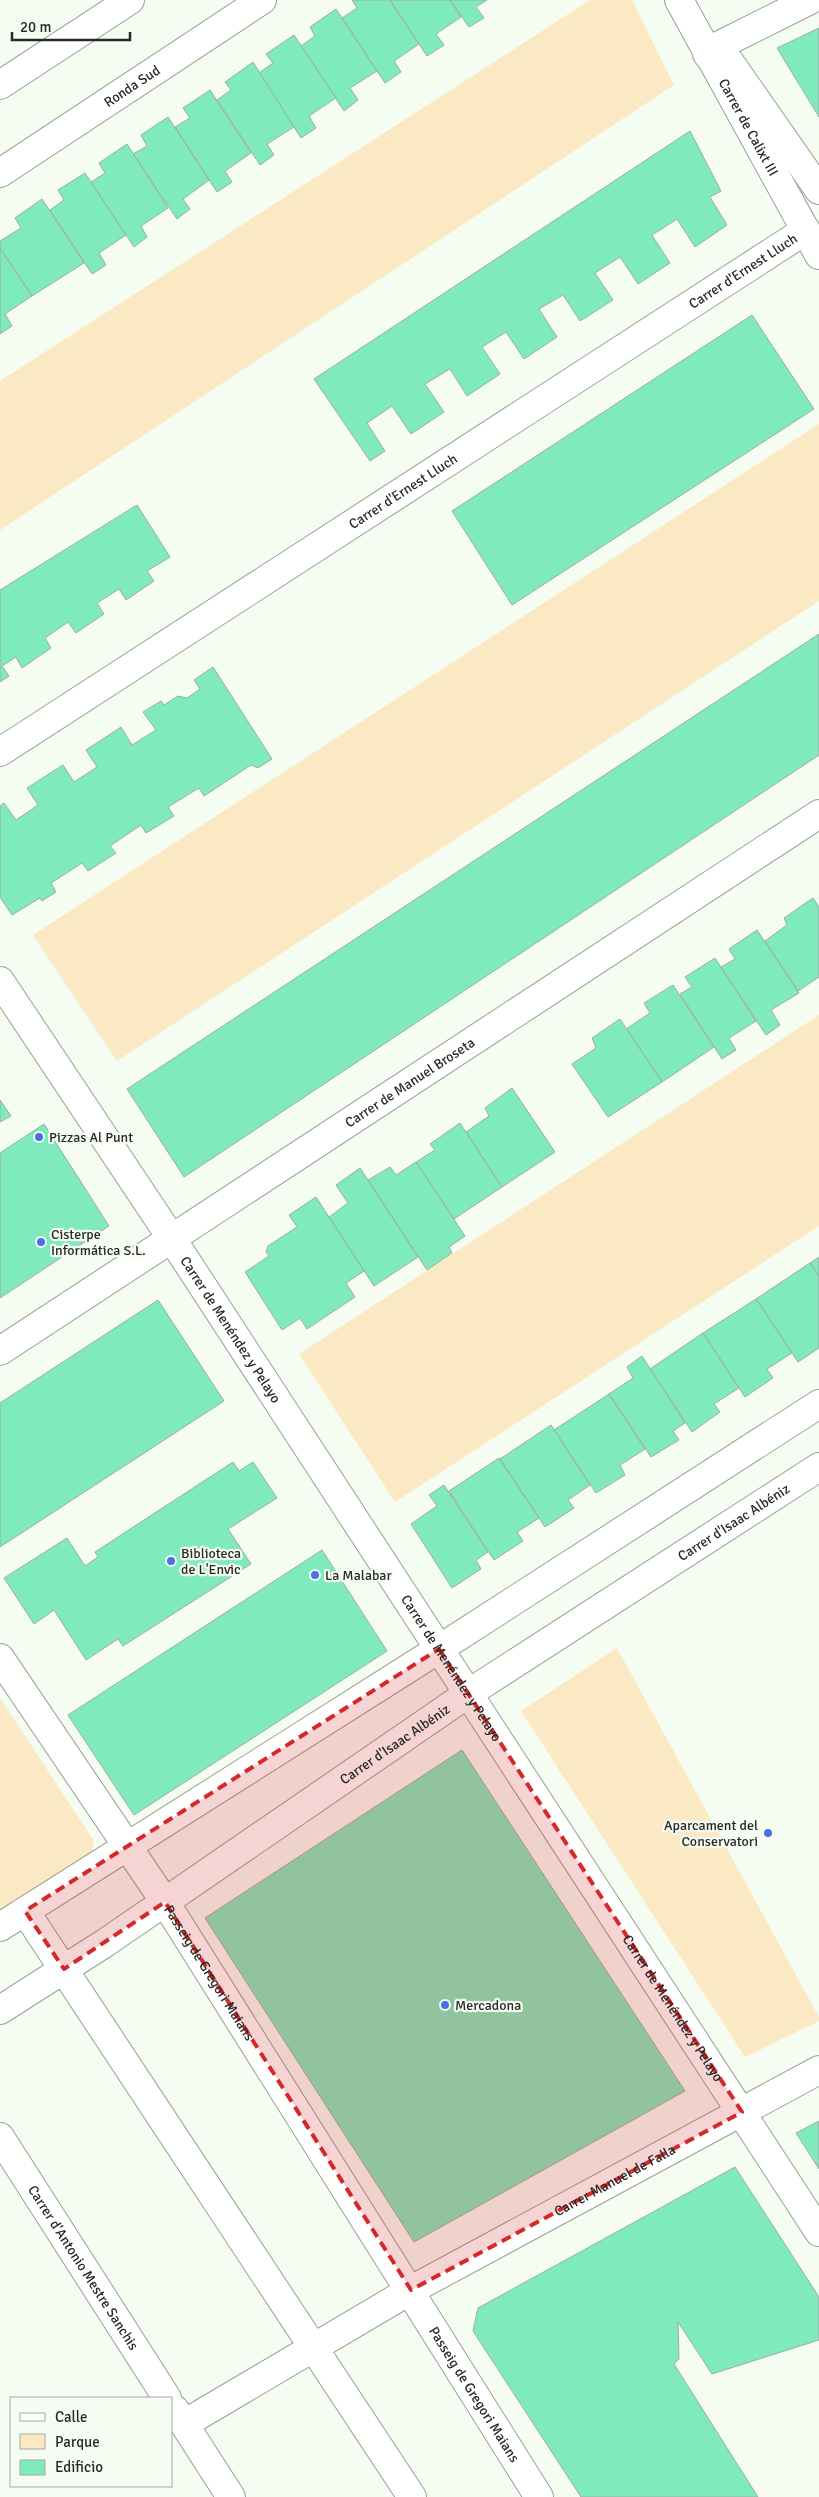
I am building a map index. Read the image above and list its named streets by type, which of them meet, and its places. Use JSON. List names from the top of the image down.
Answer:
{
  "streets": {
    "street": [
      "Ronda Sud",
      "Carrer de Calixt III",
      "Carrer d'Ernest Lluch",
      "Carrer de Manuel Broseta",
      "Carrer de Menéndez y Pelayo",
      "Carrer d'Isaac Albéniz",
      "Passeig de Gregori Maians",
      "Carrer Manuel de Falla",
      "Carrer d'Antonio Mestre Sanchis"
    ]
  },
  "crossings": [
    ["Carrer de Calixt III", "Carrer d'Ernest Lluch"],
    ["Carrer de Manuel Broseta", "Carrer de Menéndez y Pelayo"],
    ["Carrer de Menéndez y Pelayo", "Carrer d'Isaac Albéniz"],
    ["Carrer de Menéndez y Pelayo", "Carrer Manuel de Falla"],
    ["Carrer d'Isaac Albéniz", "Passeig de Gregori Maians"],
    ["Passeig de Gregori Maians", "Carrer Manuel de Falla"]
  ],
  "places": [
    "Pizzas Al Punt",
    "Cisterpe Informática S.L.",
    "Biblioteca de L'Envic",
    "La Malabar",
    "Aparcament del Conservatori",
    "Mercadona"
  ],
  "legend": ["Calle", "Parque", "Edificio"],
  "scale_bar": "20 m"
}
